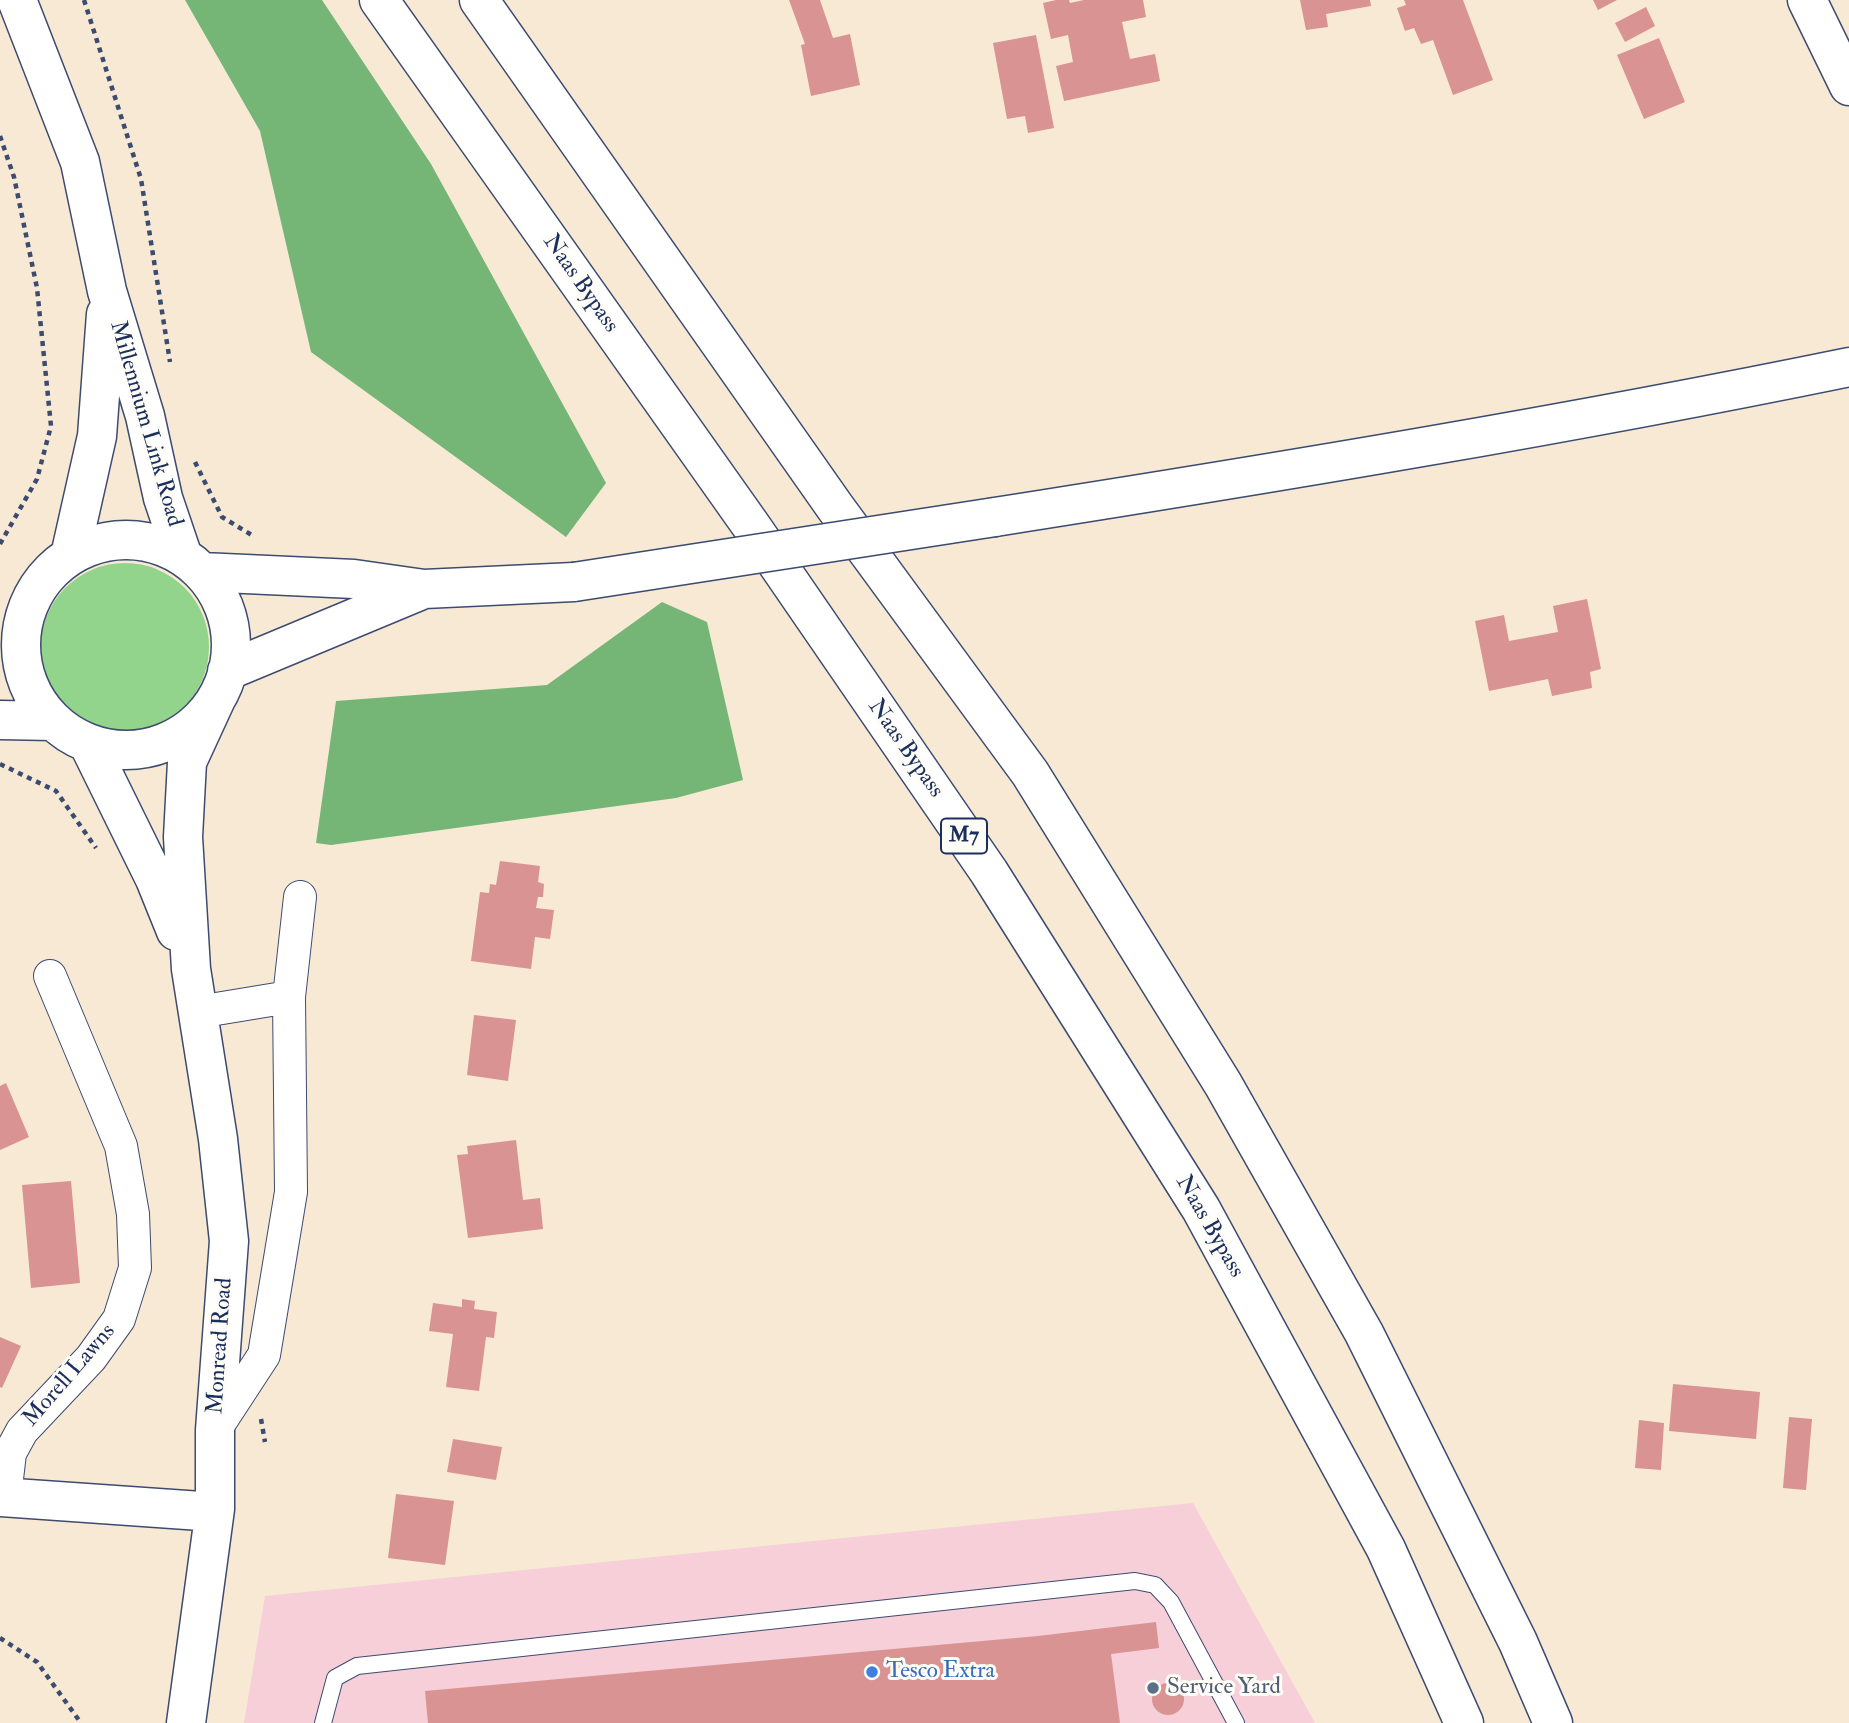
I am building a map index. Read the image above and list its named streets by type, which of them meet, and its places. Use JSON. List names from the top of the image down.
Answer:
{
  "streets": {
    "main road": [
      "Naas Bypass",
      "Millennium Link Road",
      "M7",
      "Monread Road"
    ],
    "street": ["Morell Lawns"]
  },
  "crossings": [
    ["Millennium Link Road", "Monread Road"]
  ],
  "places": ["Tesco Extra", "Service Yard"]
}
